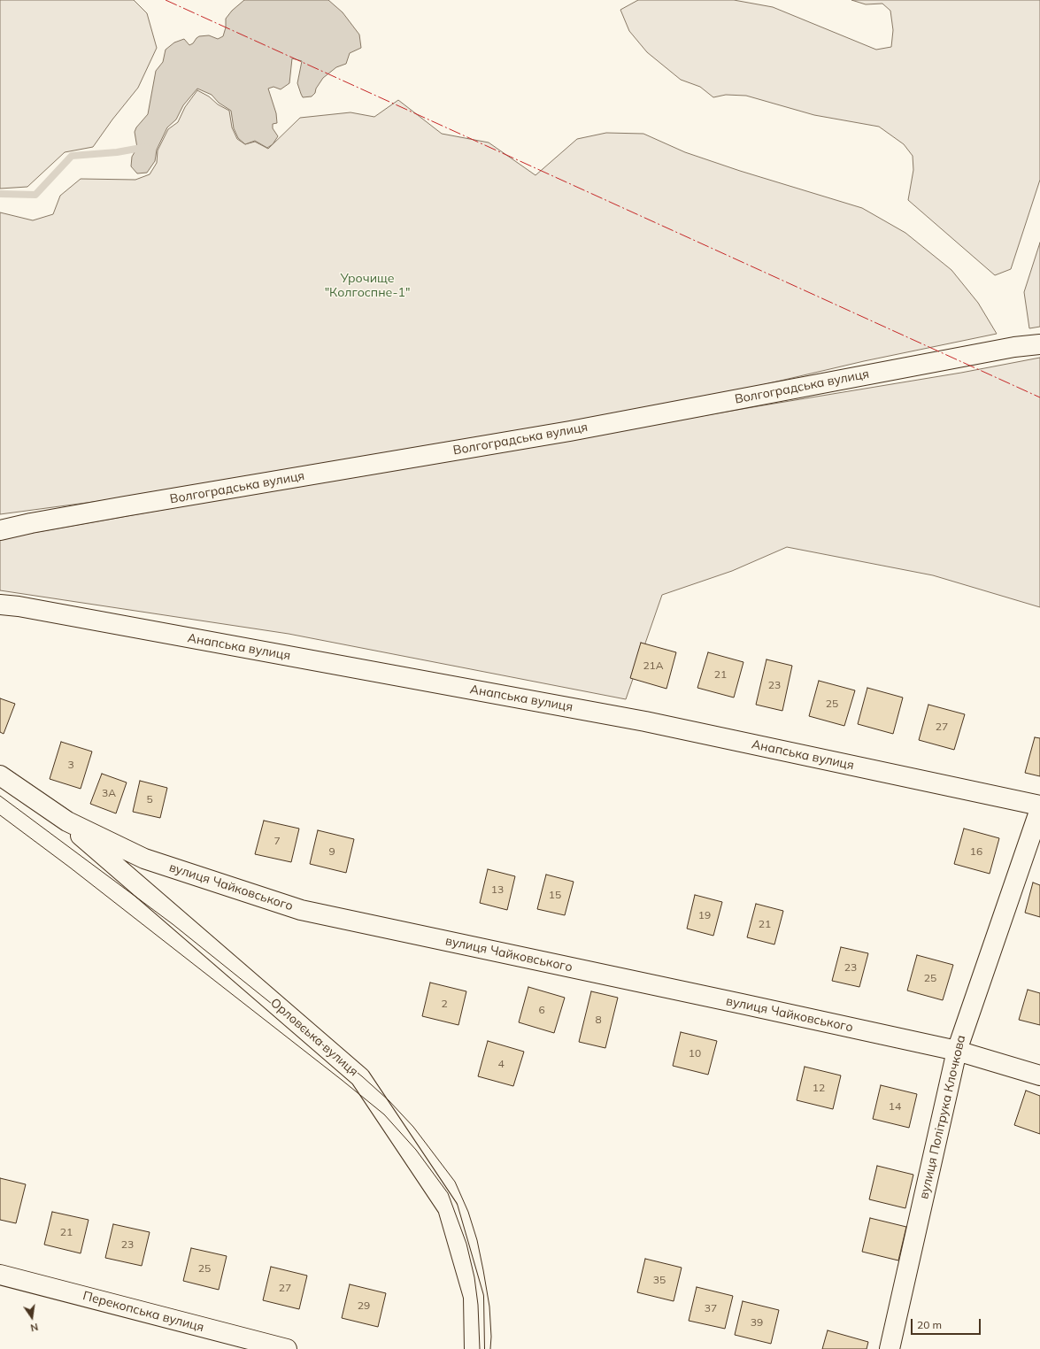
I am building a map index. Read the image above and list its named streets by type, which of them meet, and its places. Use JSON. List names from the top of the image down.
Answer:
{
  "streets": {
    "street": [
      "Волгоградська вулиця",
      "Анапська вулиця",
      "вулиця Чайковського",
      "Орловська вулиця",
      "вулиця Політрука Клочкова",
      "Перекопська вулиця"
    ]
  },
  "crossings": [
    ["вулиця Чайковського", "Орловська вулиця"],
    ["вулиця Чайковського", "вулиця Політрука Клочкова"]
  ],
  "parks": ["Урочище \"Колгоспне-1\""],
  "house_numbers": [
    "21А",
    "21",
    "23",
    "25",
    "27",
    "3",
    "3А",
    "5",
    "7",
    "9",
    "16",
    "13",
    "15",
    "19",
    "21",
    "23",
    "25",
    "2",
    "6",
    "8",
    "10",
    "4",
    "12",
    "14",
    "21",
    "23",
    "25",
    "35",
    "27",
    "29",
    "37",
    "39"
  ],
  "scale_bar": "20 m",
  "north": "bottom"
}
